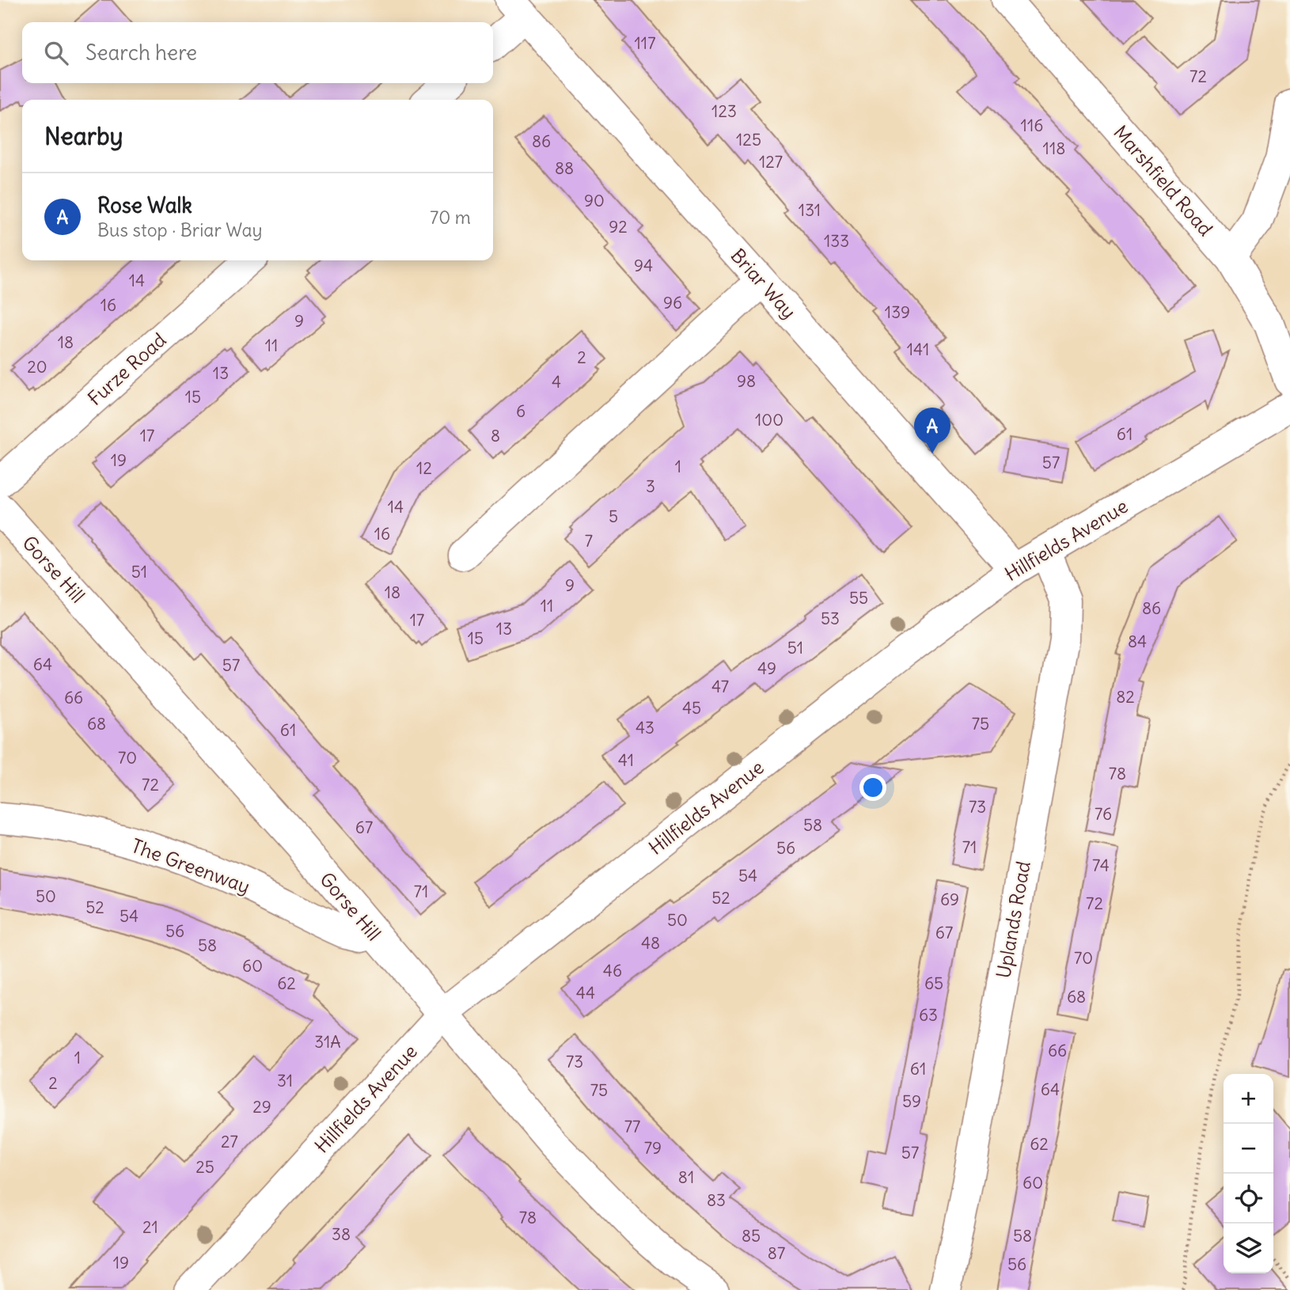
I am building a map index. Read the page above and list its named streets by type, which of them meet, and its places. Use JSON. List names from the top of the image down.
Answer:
{
  "streets": {
    "street": [
      "Marshfield Road",
      "Briar Way",
      "Furze Road",
      "Hillfields Avenue",
      "Gorse Hill",
      "The Greenway",
      "Uplands Road"
    ]
  },
  "crossings": [
    ["Briar Way", "Hillfields Avenue"],
    ["Hillfields Avenue", "Gorse Hill"],
    ["Hillfields Avenue", "Uplands Road"],
    ["Gorse Hill", "The Greenway"]
  ],
  "house_numbers": [
    "117",
    "72",
    "123",
    "116",
    "125",
    "86",
    "118",
    "127",
    "88",
    "90",
    "131",
    "92",
    "133",
    "94",
    "14",
    "96",
    "16",
    "139",
    "9",
    "18",
    "11",
    "141",
    "2",
    "20",
    "13",
    "98",
    "4",
    "15",
    "6",
    "100",
    "61",
    "17",
    "8",
    "19",
    "57",
    "1",
    "12",
    "3",
    "14",
    "5",
    "16",
    "7",
    "51",
    "9",
    "18",
    "55",
    "11",
    "86",
    "53",
    "17",
    "13",
    "15",
    "84",
    "51",
    "64",
    "57",
    "49",
    "47",
    "82",
    "66",
    "45",
    "68",
    "75",
    "43",
    "61",
    "70",
    "41",
    "78",
    "72",
    "73",
    "76",
    "58",
    "67",
    "71",
    "56",
    "74",
    "54",
    "71",
    "50",
    "52",
    "69",
    "72",
    "52",
    "54",
    "50",
    "56",
    "67",
    "48",
    "58",
    "70",
    "60",
    "46",
    "62",
    "65",
    "44",
    "68",
    "63",
    "31A",
    "66",
    "1",
    "73",
    "61",
    "31",
    "2",
    "64",
    "75",
    "59",
    "29",
    "77",
    "27",
    "62",
    "79",
    "57",
    "25",
    "81",
    "60",
    "83",
    "78",
    "21",
    "38",
    "85",
    "58",
    "87",
    "19",
    "56"
  ],
  "page": {
    "search": "Search here",
    "heading": "Nearby",
    "list": [
      {
        "mark": "A",
        "name": "Rose Walk",
        "note": "Bus stop · Briar Way",
        "value": "70 m"
      }
    ],
    "pins": "A",
    "map_buttons": ["+", "−"]
  }
}
